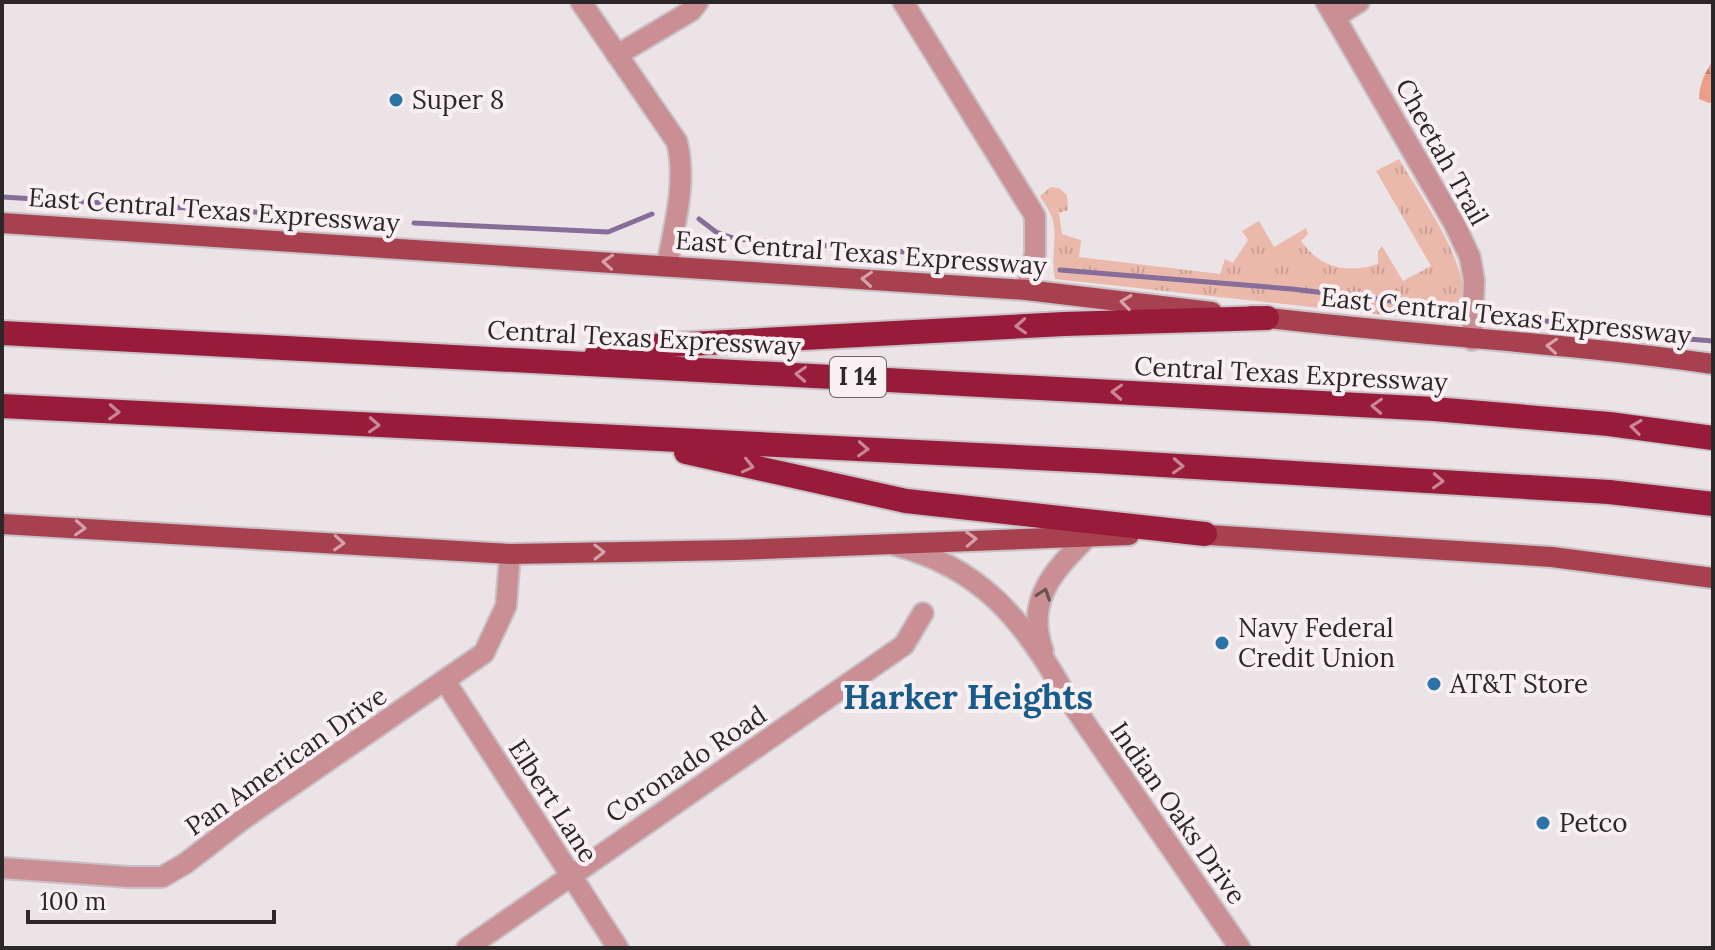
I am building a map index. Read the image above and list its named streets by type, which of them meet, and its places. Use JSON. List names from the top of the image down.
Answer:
{
  "streets": {
    "highway": ["Central Texas Expressway", "I 14"],
    "main road": ["East Central Texas Expressway"],
    "street": [
      "Cheetah Trail",
      "Pan American Drive",
      "Coronado Road",
      "Elbert Lane",
      "Indian Oaks Drive"
    ]
  },
  "crossings": [
    ["Cheetah Trail", "East Central Texas Expressway"],
    ["Pan American Drive", "Elbert Lane"],
    ["Coronado Road", "Elbert Lane"]
  ],
  "one_way": ["East Central Texas Expressway"],
  "districts": ["Harker Heights"],
  "places": [
    "Super 8",
    "Navy Federal Credit Union",
    "AT&T Store",
    "Petco"
  ],
  "scale_bar": "100 m"
}
